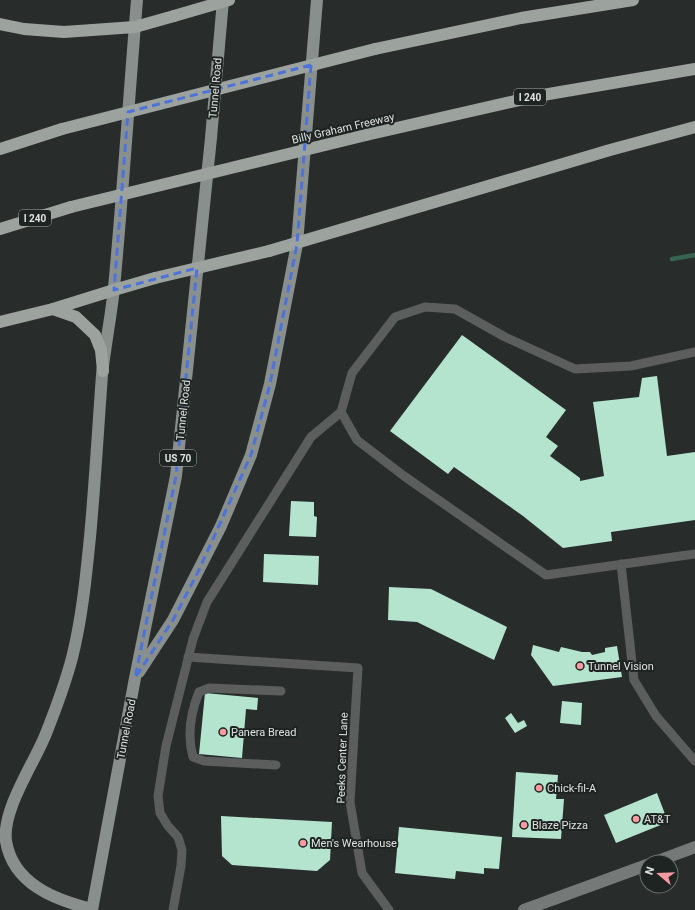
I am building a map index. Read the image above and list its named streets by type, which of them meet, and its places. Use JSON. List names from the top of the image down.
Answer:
{
  "streets": {
    "highway": ["I 240", "Billy Graham Freeway"],
    "main road": ["Tunnel Road", "US 70"],
    "lane": ["Peeks Center Lane"]
  },
  "places": [
    "Tunnel Vision",
    "Panera Bread",
    "Chick-fil-A",
    "AT&T",
    "Blaze Pizza",
    "Men's Wearhouse"
  ],
  "north": "left"
}
